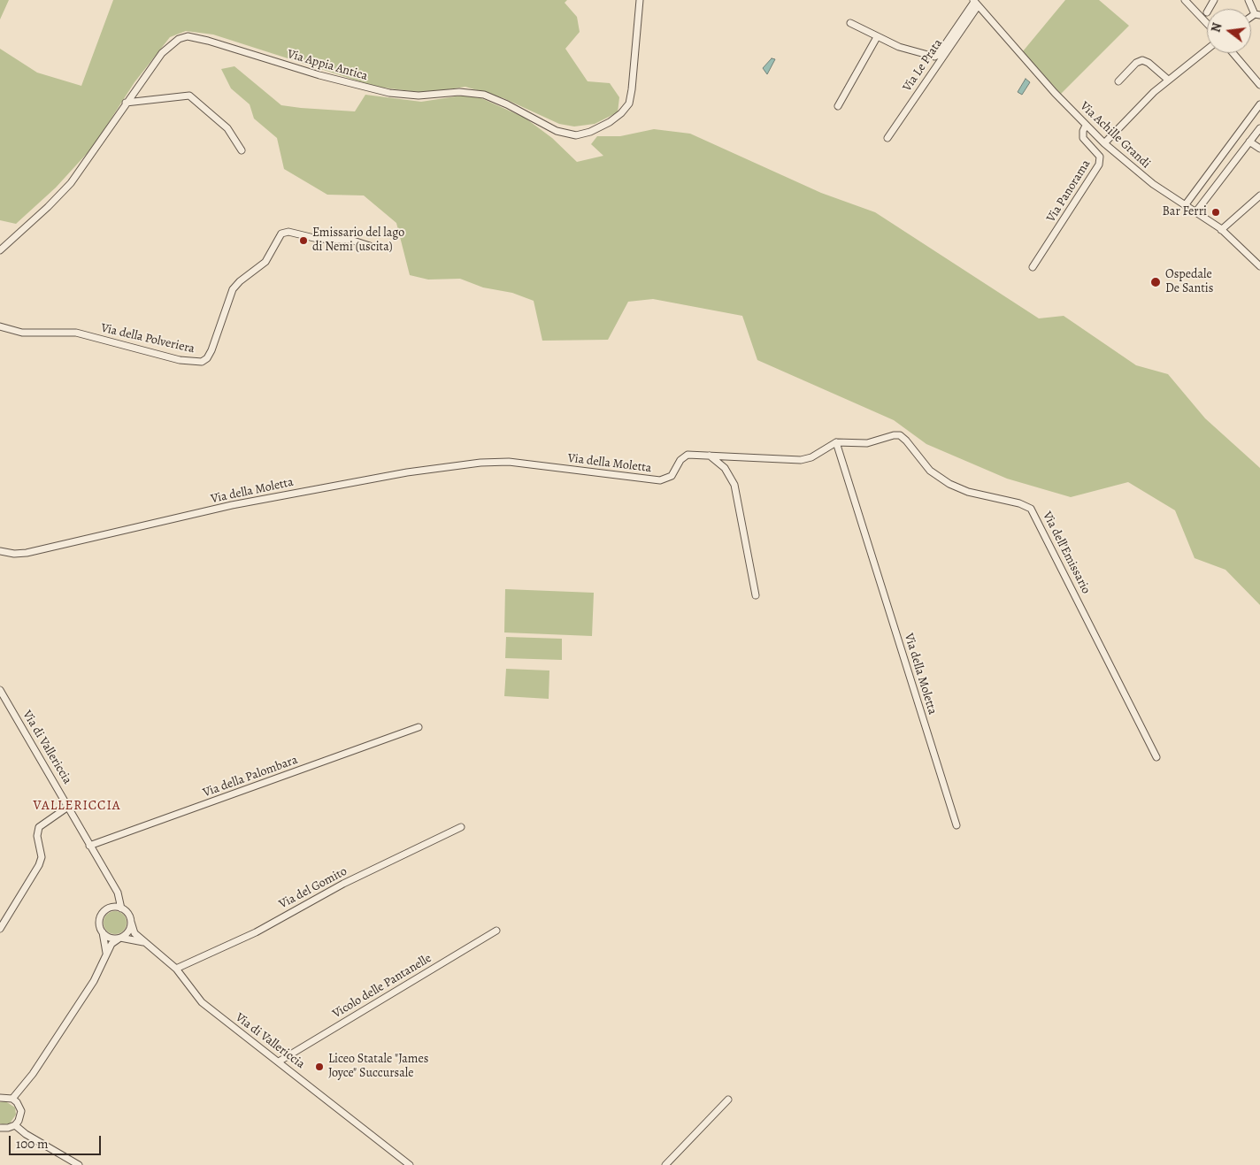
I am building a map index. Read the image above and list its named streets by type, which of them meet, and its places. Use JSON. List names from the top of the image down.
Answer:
{
  "streets": {
    "street": [
      "Via Appia Antica",
      "Via Le Prata",
      "Via Achille Grandi",
      "Via Panorama",
      "Via della Polveriera",
      "Via della Moletta",
      "Via dell'Emissario",
      "Via di Vallericcia",
      "Via della Palombara",
      "Via del Gomito",
      "Vicolo delle Pantanelle"
    ]
  },
  "crossings": [
    ["Via Le Prata", "Via Achille Grandi"],
    ["Via Achille Grandi", "Via Panorama"],
    ["Via della Moletta", "Via dell'Emissario"],
    ["Via di Vallericcia", "Via della Palombara"],
    ["Via di Vallericcia", "Via del Gomito"],
    ["Via di Vallericcia", "Vicolo delle Pantanelle"]
  ],
  "districts": ["VALLERICCIA"],
  "places": [
    "Bar Ferri",
    "Emissario del lago di Nemi (uscita)",
    "Ospedale De Santis",
    "Liceo Statale \"James Joyce\" Succursale"
  ],
  "scale_bar": "100 m",
  "north": "left"
}
